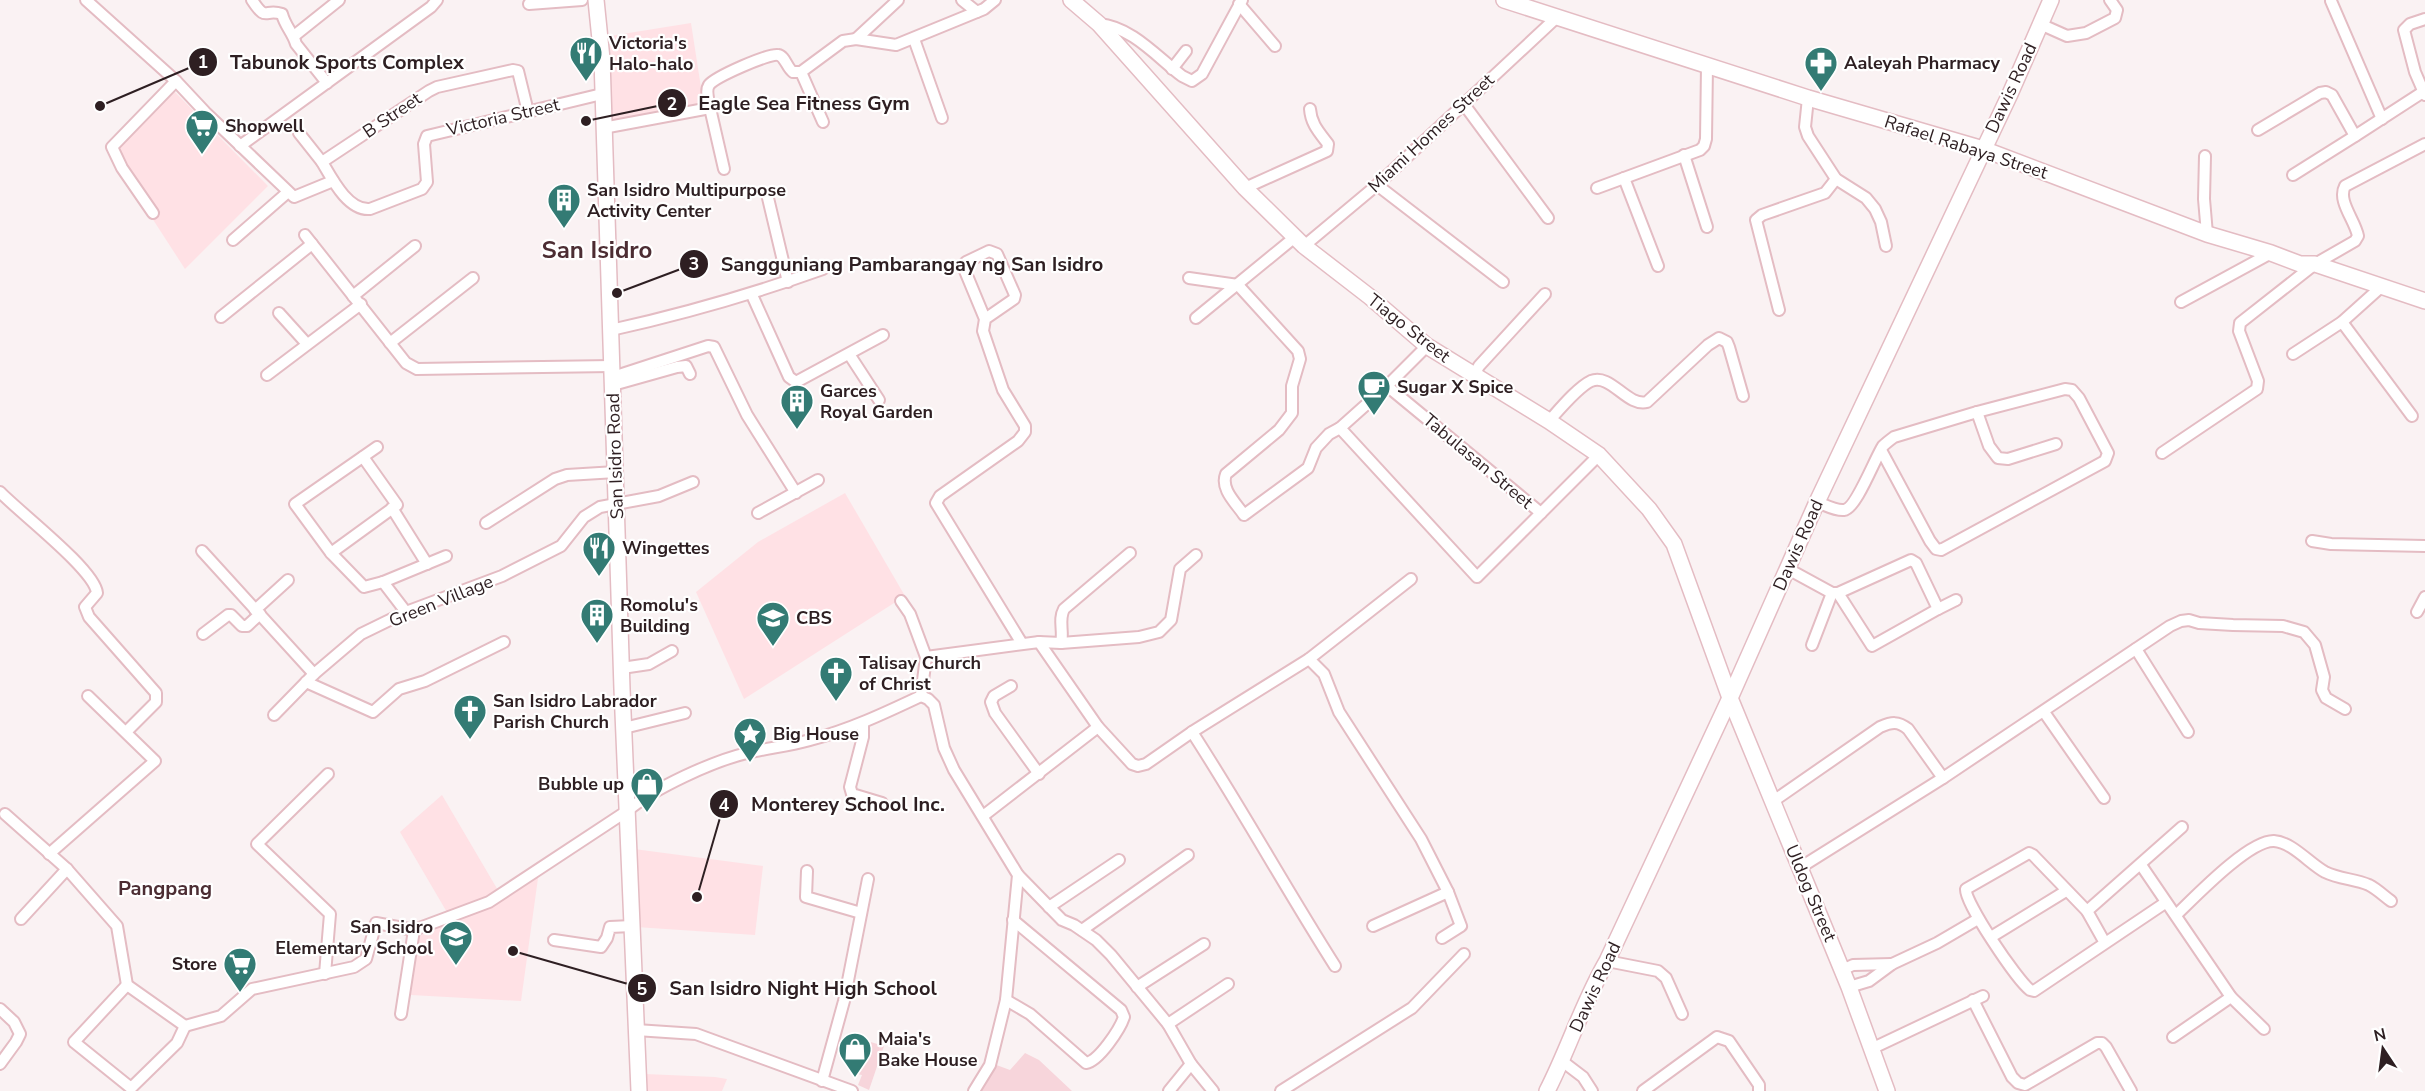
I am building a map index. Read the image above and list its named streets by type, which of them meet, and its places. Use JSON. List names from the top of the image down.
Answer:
{
  "streets": {
    "street": [
      "Dawis Road",
      "B Street",
      "Victoria Street",
      "Miami Homes Street",
      "Rafael Rabaya Street",
      "Tiago Street",
      "San Isidro Road",
      "Tabulasan Street",
      "Green Village",
      "Uldog Street"
    ]
  },
  "crossings": [
    ["Dawis Road", "Rafael Rabaya Street"],
    ["Dawis Road", "Tiago Street"],
    ["Dawis Road", "Uldog Street"],
    ["B Street", "Victoria Street"],
    ["Victoria Street", "San Isidro Road"],
    ["Miami Homes Street", "Rafael Rabaya Street"],
    ["Miami Homes Street", "Tiago Street"],
    ["Tiago Street", "Uldog Street"],
    ["San Isidro Road", "Green Village"]
  ],
  "districts": ["San Isidro", "Pangpang"],
  "places": {
    "restaurant": ["Victoria's Halo-halo", "Wingettes"],
    "pharmacy": ["Aaleyah Pharmacy"],
    "other": [
      "Tabunok Sports Complex",
      "Eagle Sea Fitness Gym",
      "Sangguniang Pambarangay ng San Isidro",
      "Monterey School Inc.",
      "San Isidro Night High School"
    ],
    "supermarket": ["Shopwell", "Store"],
    "building": ["San Isidro Multipurpose Activity Center", "Garces Royal Garden", "Romolu's Building"],
    "cafe": ["Sugar X Spice"],
    "school or university": ["CBS", "San Isidro Elementary School"],
    "church": ["Talisay Church of Christ", "San Isidro Labrador Parish Church"],
    "place": ["Big House"],
    "shop": ["Bubble up", "Maia's Bake House"]
  },
  "north": "top"
}
